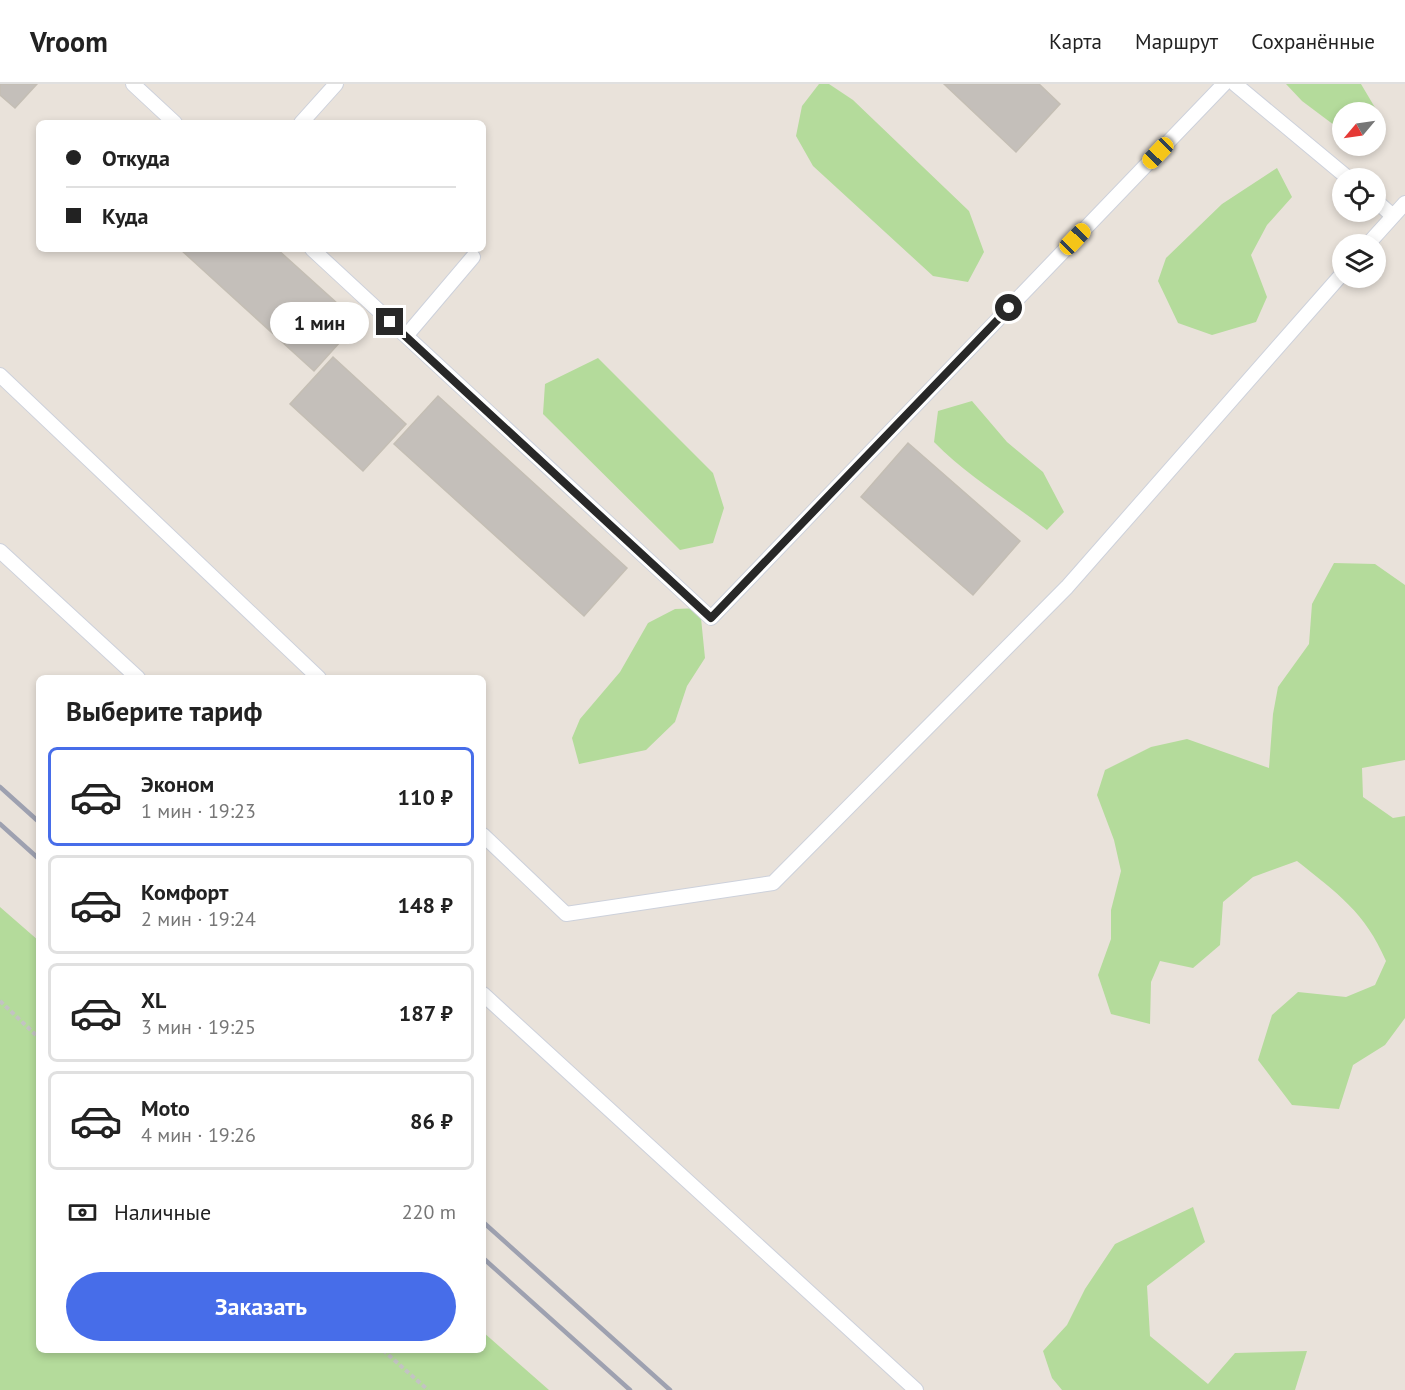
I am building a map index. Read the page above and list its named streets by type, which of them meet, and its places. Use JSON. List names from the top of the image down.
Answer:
{
  "north": "bottom left",
  "page": {
    "header": "Vroom",
    "nav": ["Карта", "Маршрут", "Сохранённые"],
    "banner": ["Откуда", "Куда"],
    "bubble": "1 мин",
    "heading": "Выберите тариф",
    "list": [
      {
        "name": "Эконом",
        "note": "1 мин · 19:23",
        "value": "110 ₽"
      },
      {
        "name": "Комфорт",
        "note": "2 мин · 19:24",
        "value": "148 ₽"
      },
      {
        "name": "XL",
        "note": "3 мин · 19:25",
        "value": "187 ₽"
      },
      {
        "name": "Moto",
        "note": "4 мин · 19:26",
        "value": "86 ₽"
      }
    ],
    "pay": ["Наличные", "220 m"],
    "buttons": "Заказать"
  }
}
